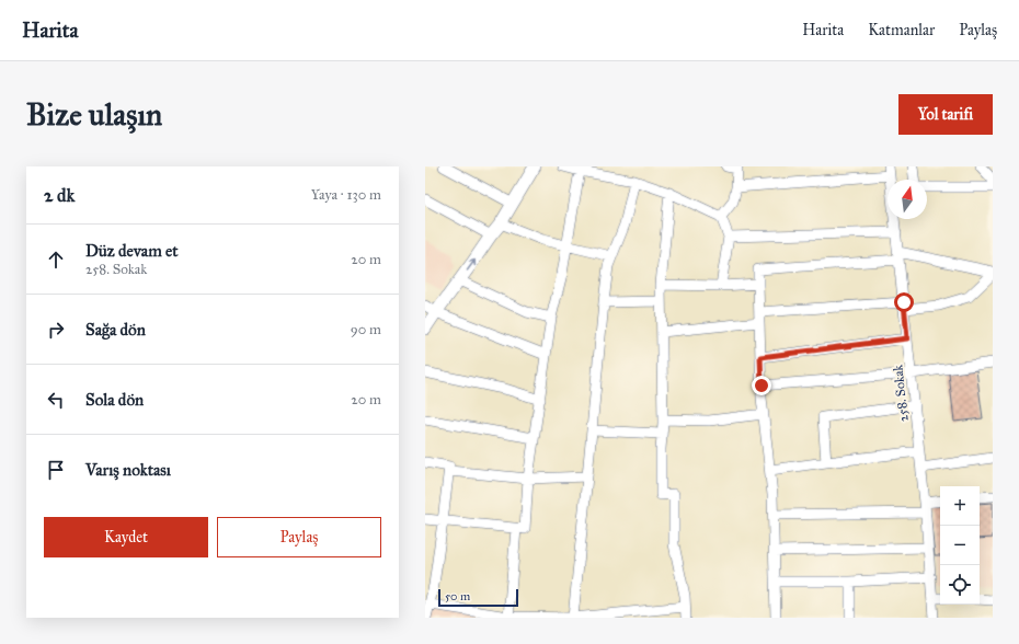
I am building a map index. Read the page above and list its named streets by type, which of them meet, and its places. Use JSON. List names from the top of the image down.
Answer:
{
  "streets": {
    "street": ["258. Sokak"]
  },
  "scale_bar": "50 m",
  "north": "top",
  "page": {
    "header": "Harita",
    "nav": ["Harita", "Katmanlar", "Paylaş"],
    "buttons": [
      "Yol tarifi",
      ["Kaydet", "Paylaş"]
    ],
    "title": "Bize ulaşın",
    "heading": ["2 dk", "Yaya · 130 m"],
    "list": [
      ["Düz devam et", "258. Sokak", "20 m"],
      ["Sağa dön", "90 m"],
      ["Sola dön", "20 m"],
      "Varış noktası"
    ],
    "map_buttons": ["+", "−"],
    "scale": "50 m"
  }
}
